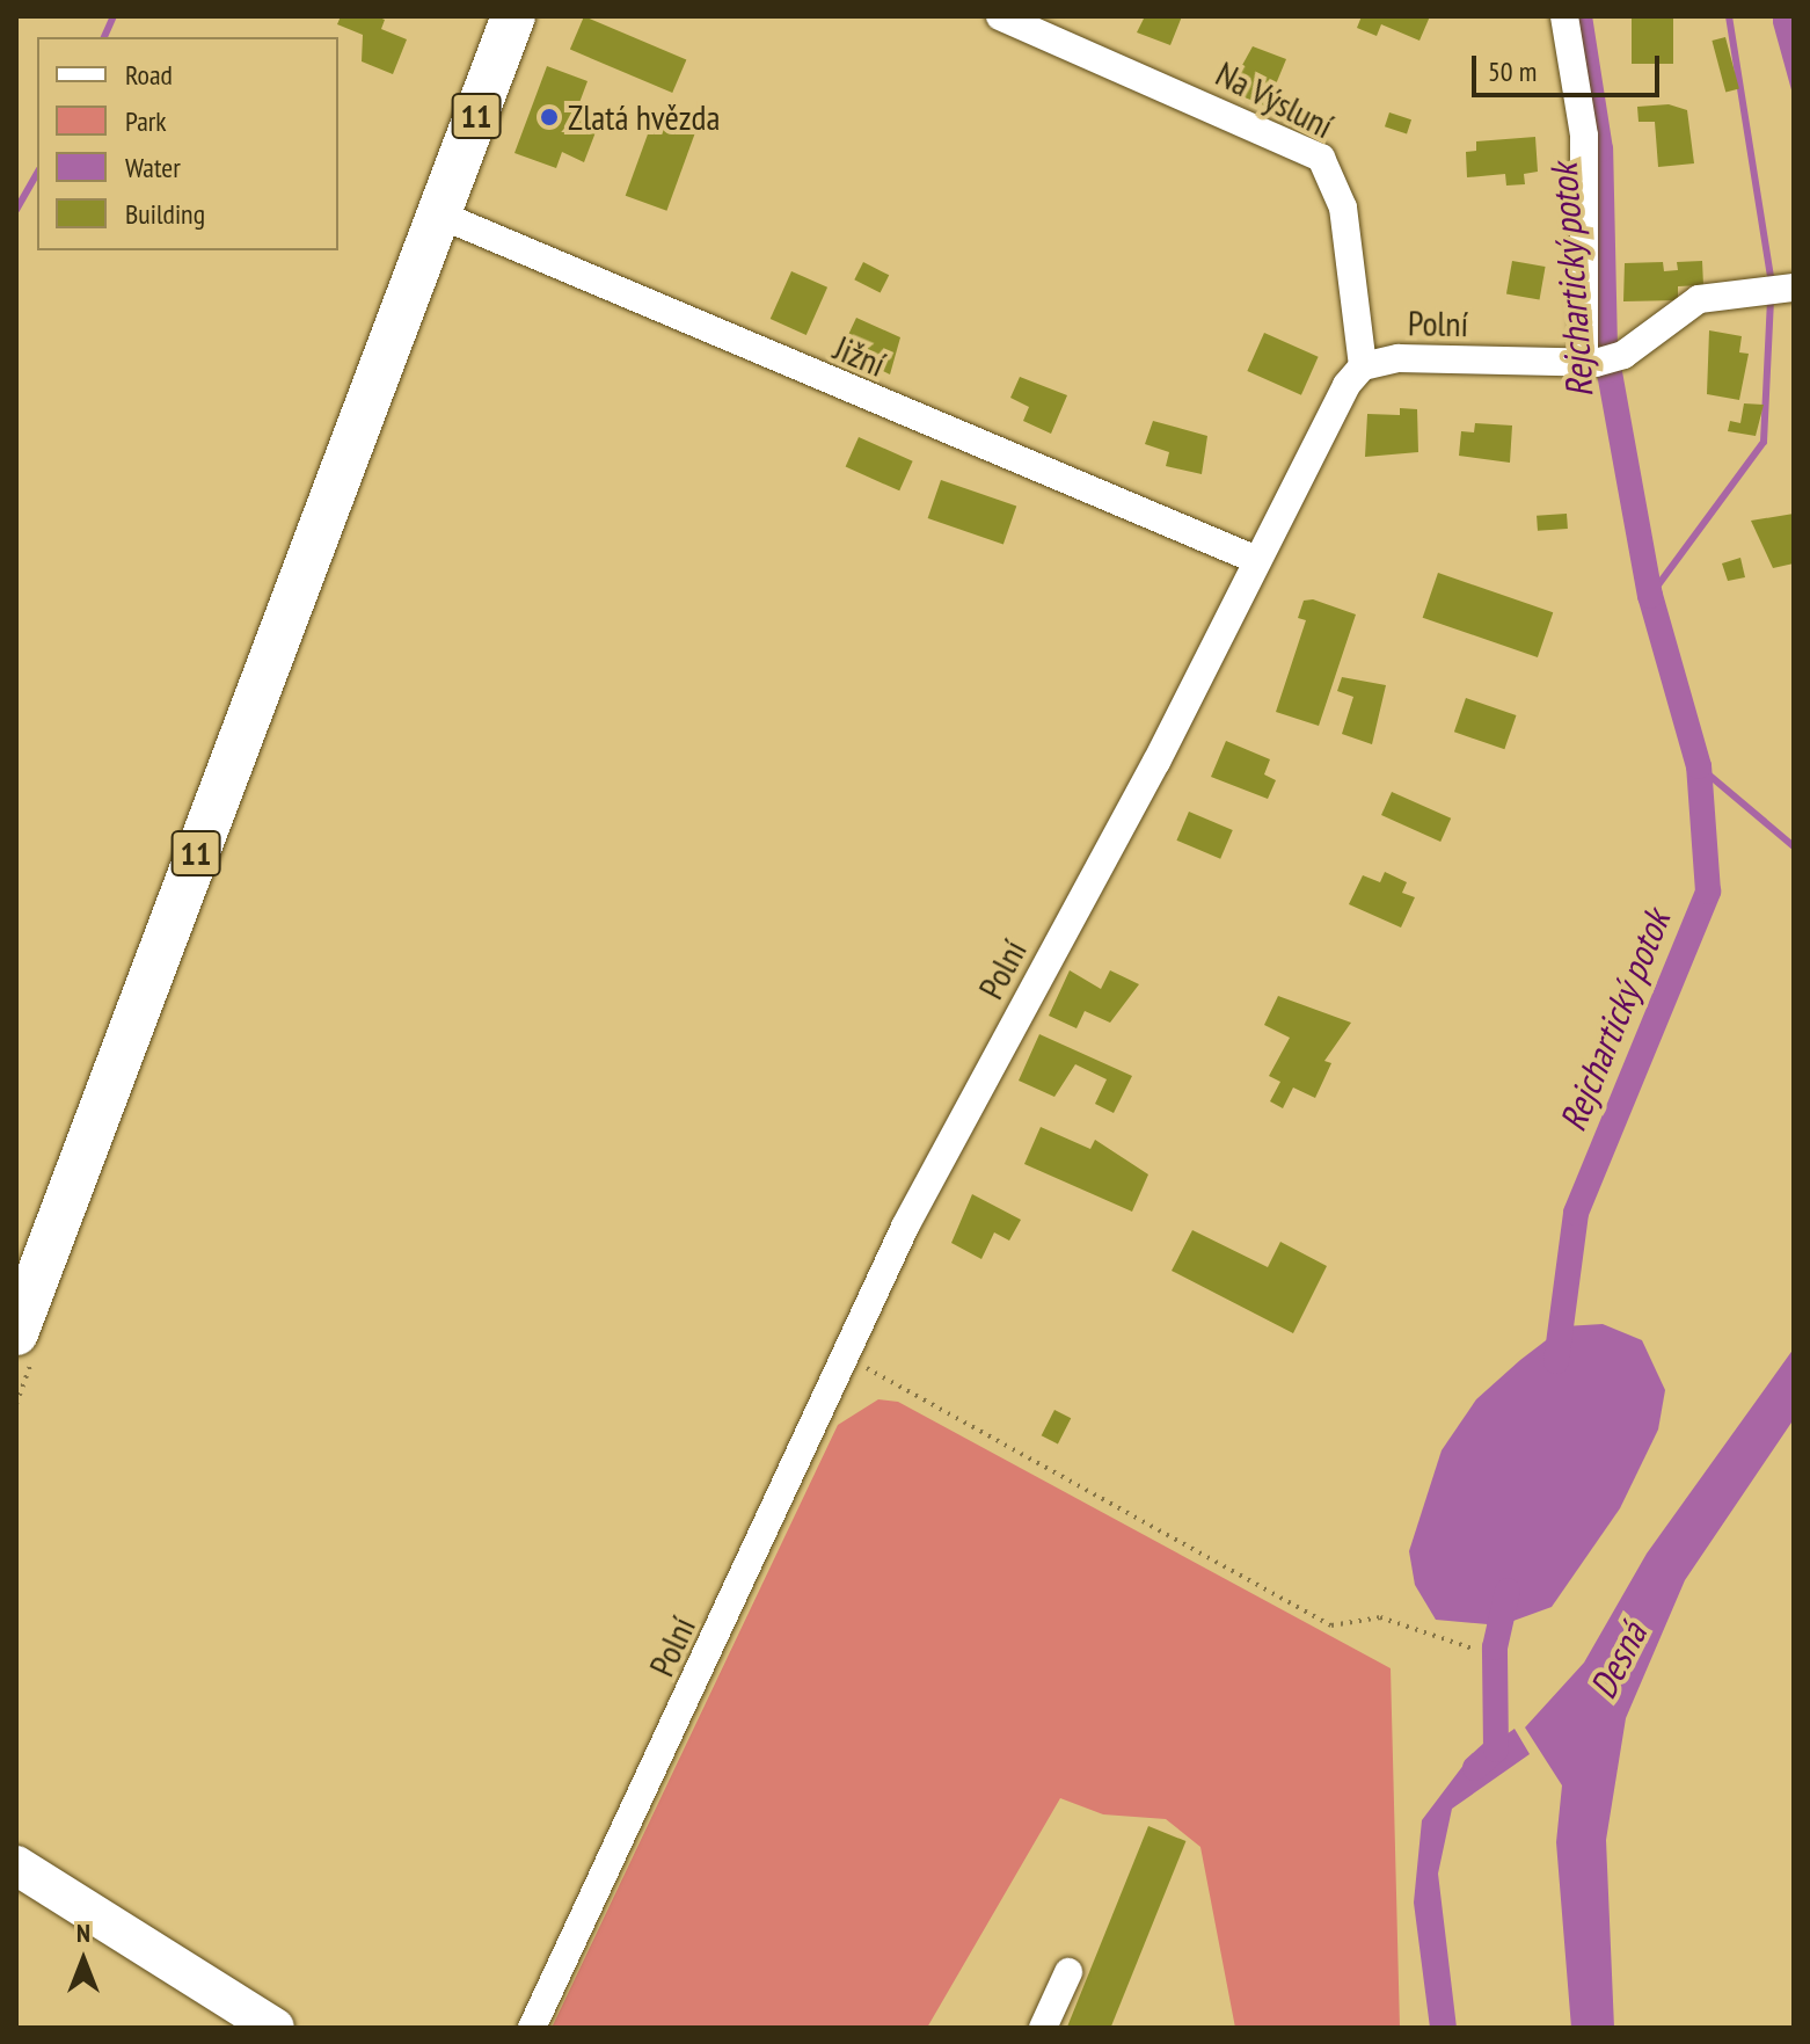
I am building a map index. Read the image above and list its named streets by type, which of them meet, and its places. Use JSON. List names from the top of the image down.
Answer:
{
  "streets": {
    "main road": ["11"],
    "street": ["Na Výsluní", "Polní", "Jižní"]
  },
  "crossings": [
    ["Na Výsluní", "Polní"],
    ["11", "Jižní"],
    ["Polní", "Jižní"]
  ],
  "water": ["Rejchartický potok", "Desná"],
  "places": ["Zlatá hvězda"],
  "legend": [
    "Road",
    "Park",
    "Water",
    "Building"
  ],
  "scale_bar": "50 m",
  "north": "top"
}
